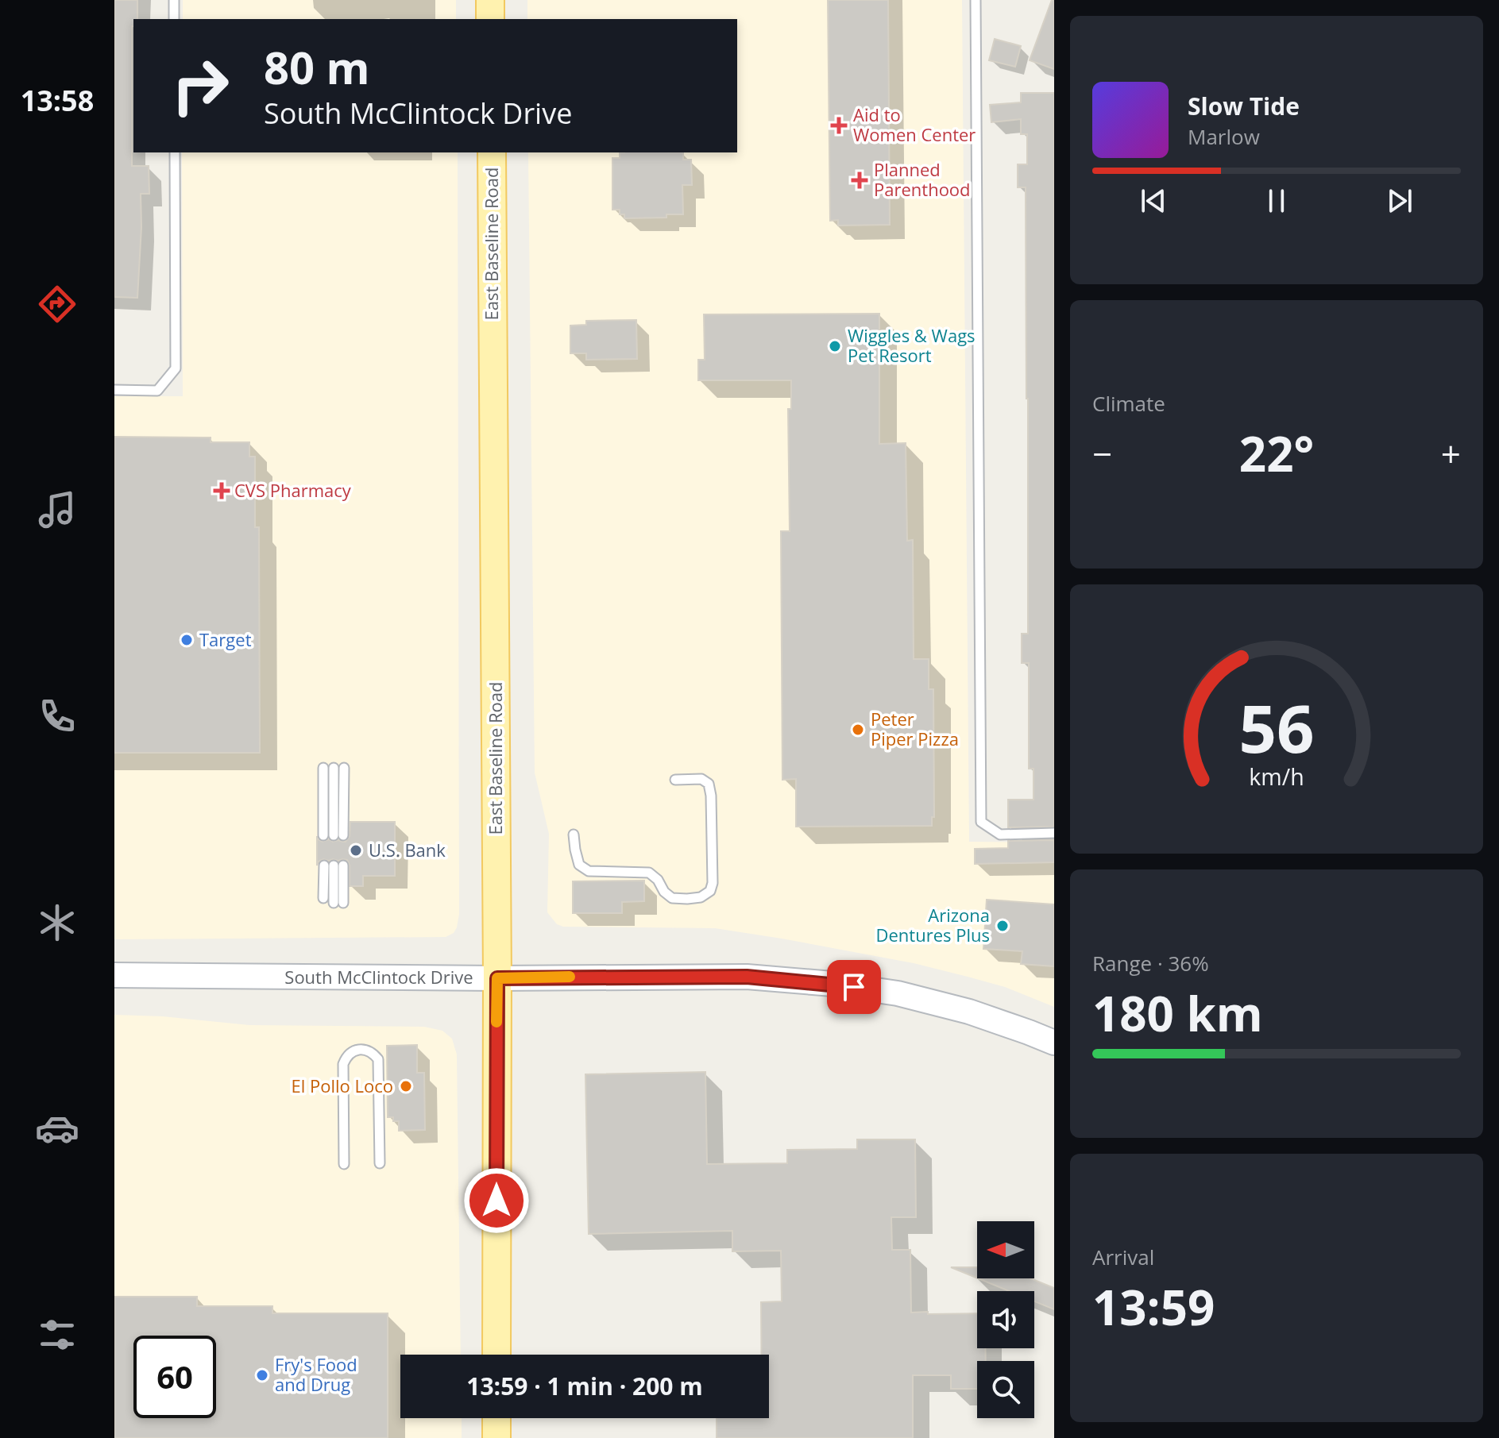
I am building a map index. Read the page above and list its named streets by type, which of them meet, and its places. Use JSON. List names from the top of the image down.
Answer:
{
  "streets": {
    "main road": ["East Baseline Road", "South McClintock Drive"]
  },
  "crossings": [
    ["East Baseline Road", "South McClintock Drive"]
  ],
  "places": {
    "health": ["Aid to Women Center", "Planned Parenthood", "CVS Pharmacy"],
    "other": [
      "Wiggles & Wags Pet Resort",
      "Target",
      "Peter Piper Pizza",
      "U.S. Bank",
      "Arizona Dentures Plus",
      "El Pollo Loco",
      "Fry's Food and Drug"
    ]
  },
  "north": "left",
  "page": {
    "tabs": "13:58",
    "turn": ["80 m", "South McClintock Drive"],
    "song": ["Slow Tide", "Marlow"],
    "tile": [
      "Climate",
      ["Range · 36%", "180 km"],
      ["Arrival", "13:59"]
    ],
    "heat": ["−", "22°", "+"],
    "limit": "60",
    "trip": "13:59 · 1 min · 200 m",
    "gauge": ["56", "km/h"]
  }
}
